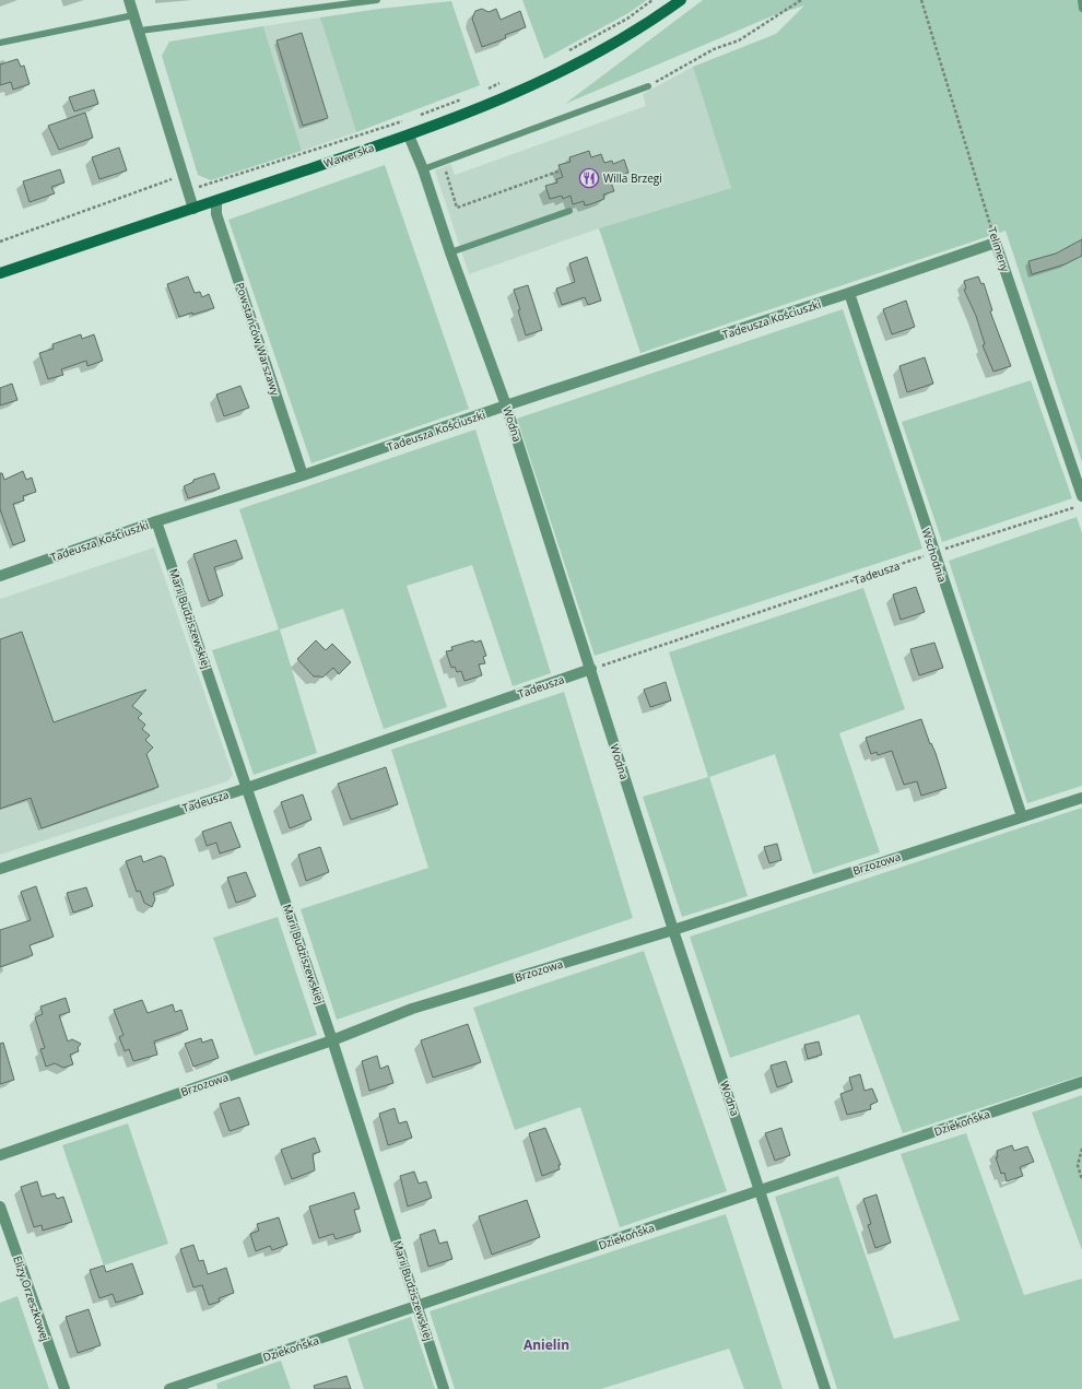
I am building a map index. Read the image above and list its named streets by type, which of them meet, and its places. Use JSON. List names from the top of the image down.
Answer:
{
  "streets": {
    "main road": ["Wawerska"],
    "street": [
      "Telimeny",
      "Tadeusza Kościuszki",
      "Powstańców Warszawy",
      "Wodna",
      "Wschodnia",
      "Tadeusza",
      "Marii Budziszewskiej",
      "Brzozowa",
      "Dziekońska",
      "Elizy Orzeszkowej"
    ]
  },
  "crossings": [
    ["Wawerska", "Powstańców Warszawy"],
    ["Wawerska", "Wodna"],
    ["Telimeny", "Tadeusza Kościuszki"],
    ["Tadeusza Kościuszki", "Powstańców Warszawy"],
    ["Tadeusza Kościuszki", "Wodna"],
    ["Tadeusza Kościuszki", "Wschodnia"],
    ["Tadeusza Kościuszki", "Marii Budziszewskiej"],
    ["Wodna", "Tadeusza"],
    ["Wodna", "Brzozowa"],
    ["Wodna", "Dziekońska"],
    ["Wschodnia", "Tadeusza"],
    ["Wschodnia", "Brzozowa"],
    ["Tadeusza", "Marii Budziszewskiej"],
    ["Marii Budziszewskiej", "Brzozowa"],
    ["Marii Budziszewskiej", "Dziekońska"]
  ],
  "districts": ["Anielin"],
  "places": {
    "restaurant": ["Willa Brzegi"]
  }
}
